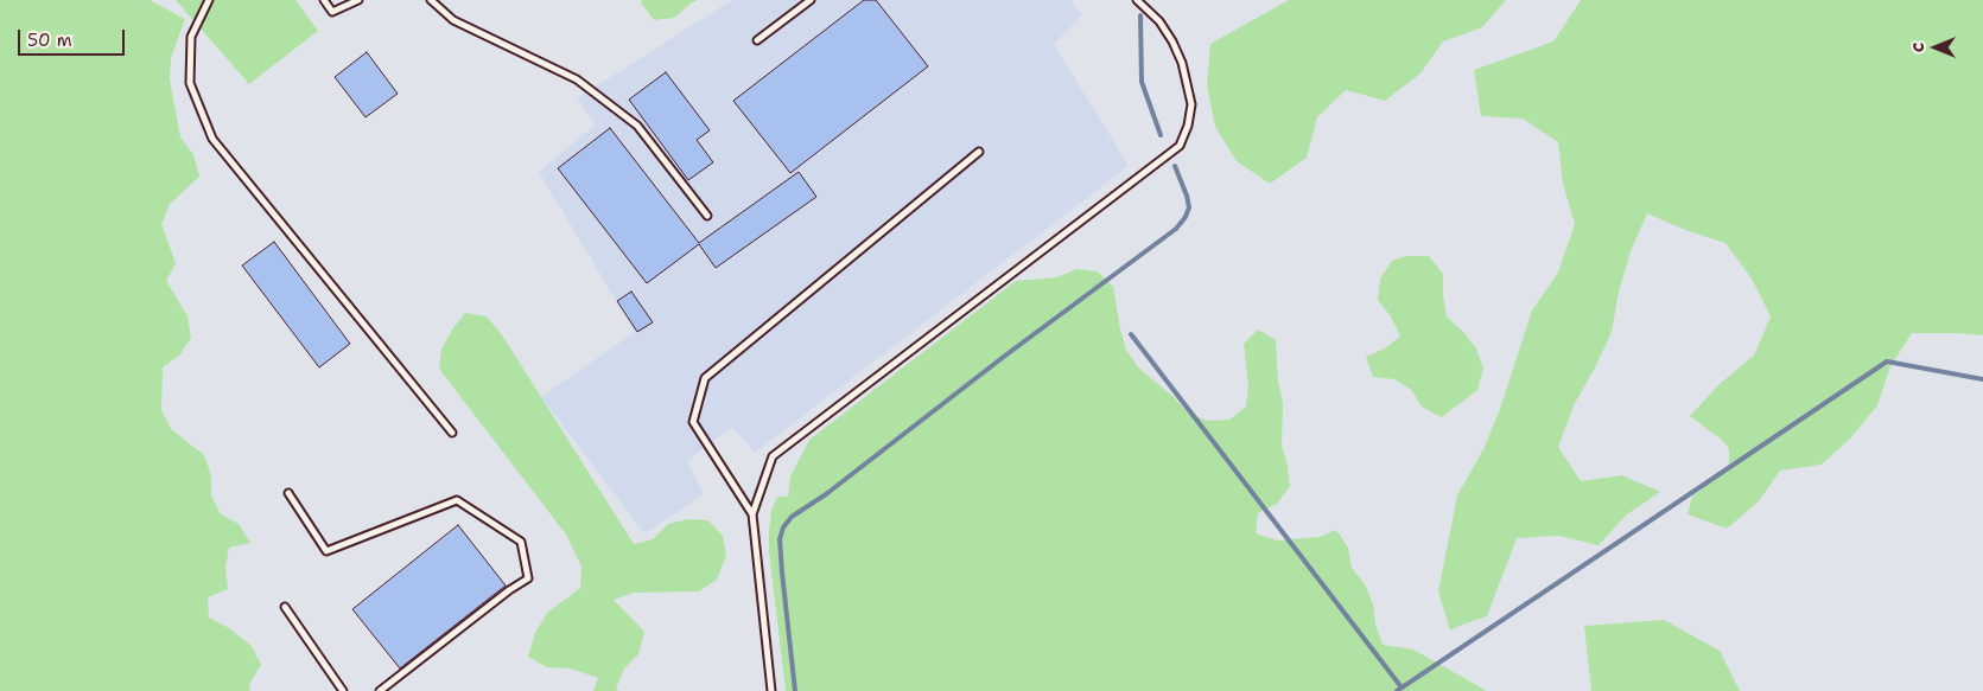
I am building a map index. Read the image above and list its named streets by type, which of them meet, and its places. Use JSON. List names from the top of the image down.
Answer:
{
  "scale_bar": "50 m",
  "north": "left"
}
